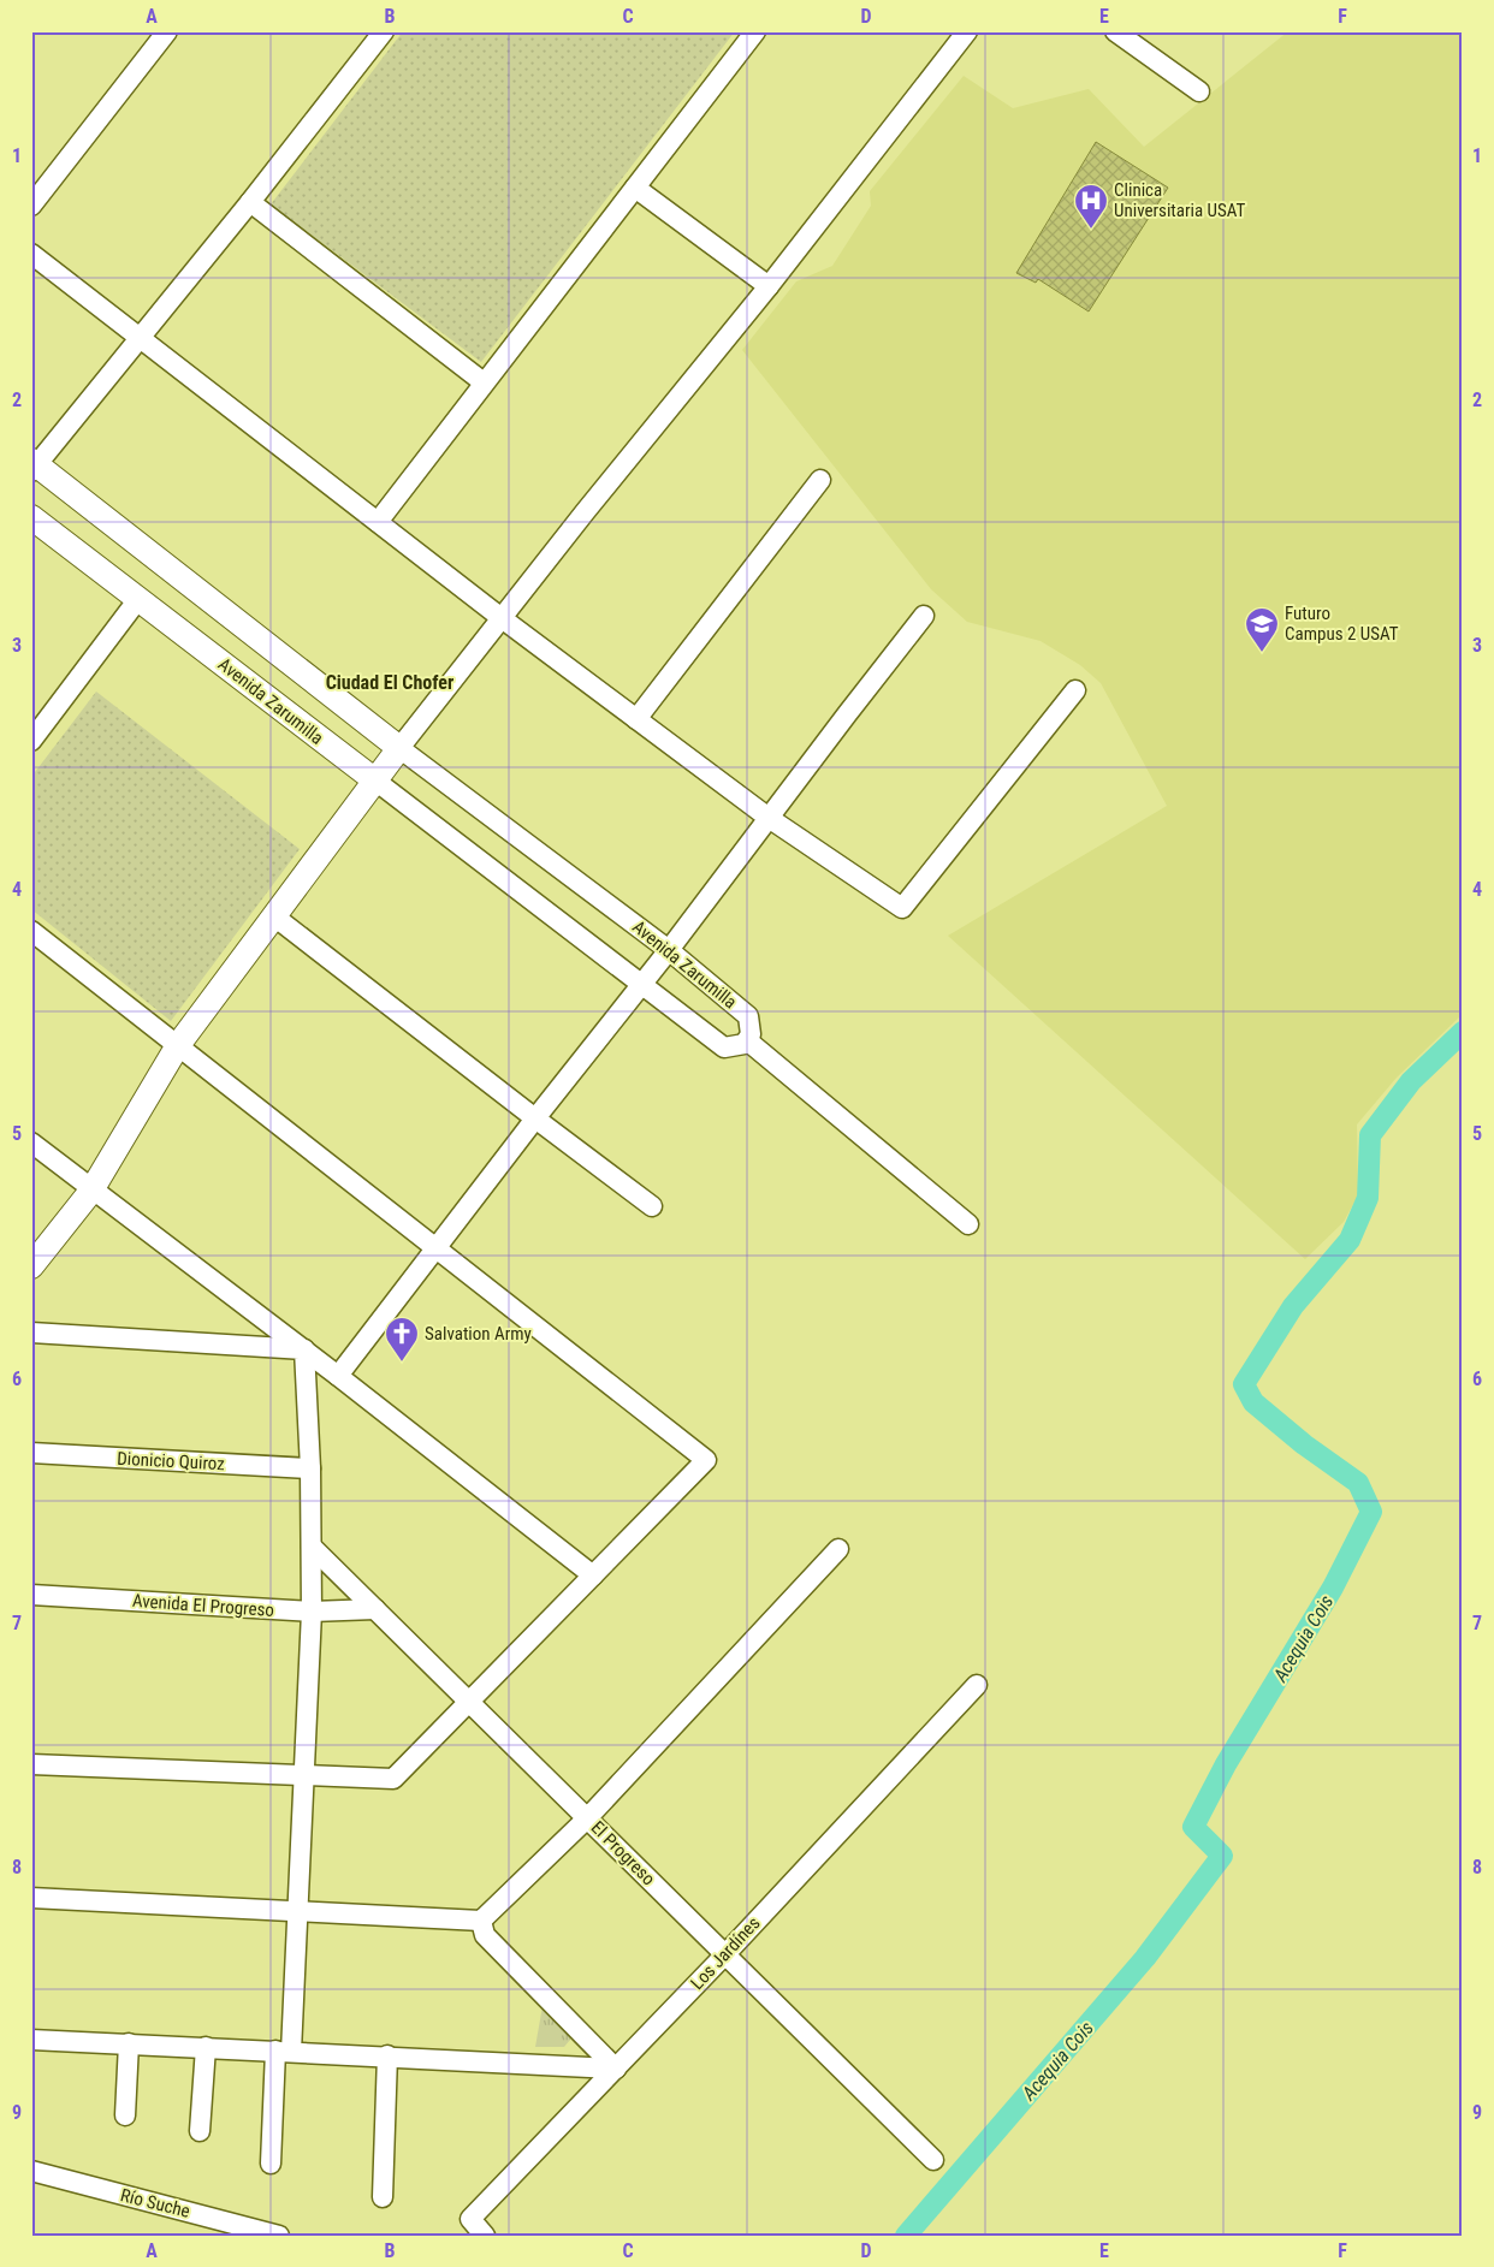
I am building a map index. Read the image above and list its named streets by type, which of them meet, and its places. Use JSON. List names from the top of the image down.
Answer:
{
  "streets": {
    "street": [
      "Avenida Zarumilla",
      "Dionicio Quiroz",
      "Avenida El Progreso",
      "El Progreso",
      "Los Jardínes",
      "Río Suche"
    ]
  },
  "crossings": [
    ["Avenida El Progreso", "El Progreso"],
    ["El Progreso", "Los Jardínes"]
  ],
  "districts": ["Ciudad El Chofer"],
  "water": ["Acequia Cois"],
  "places": {
    "hospital": ["Clinica Universitaria USAT"],
    "school or university": ["Futuro Campus 2 USAT"],
    "church": ["Salvation Army"]
  },
  "grid": {
    "columns": [
      "A",
      "B",
      "C",
      "D",
      "E",
      "F"
    ],
    "rows": [
      "1",
      "2",
      "3",
      "4",
      "5",
      "6",
      "7",
      "8",
      "9"
    ]
  }
}
